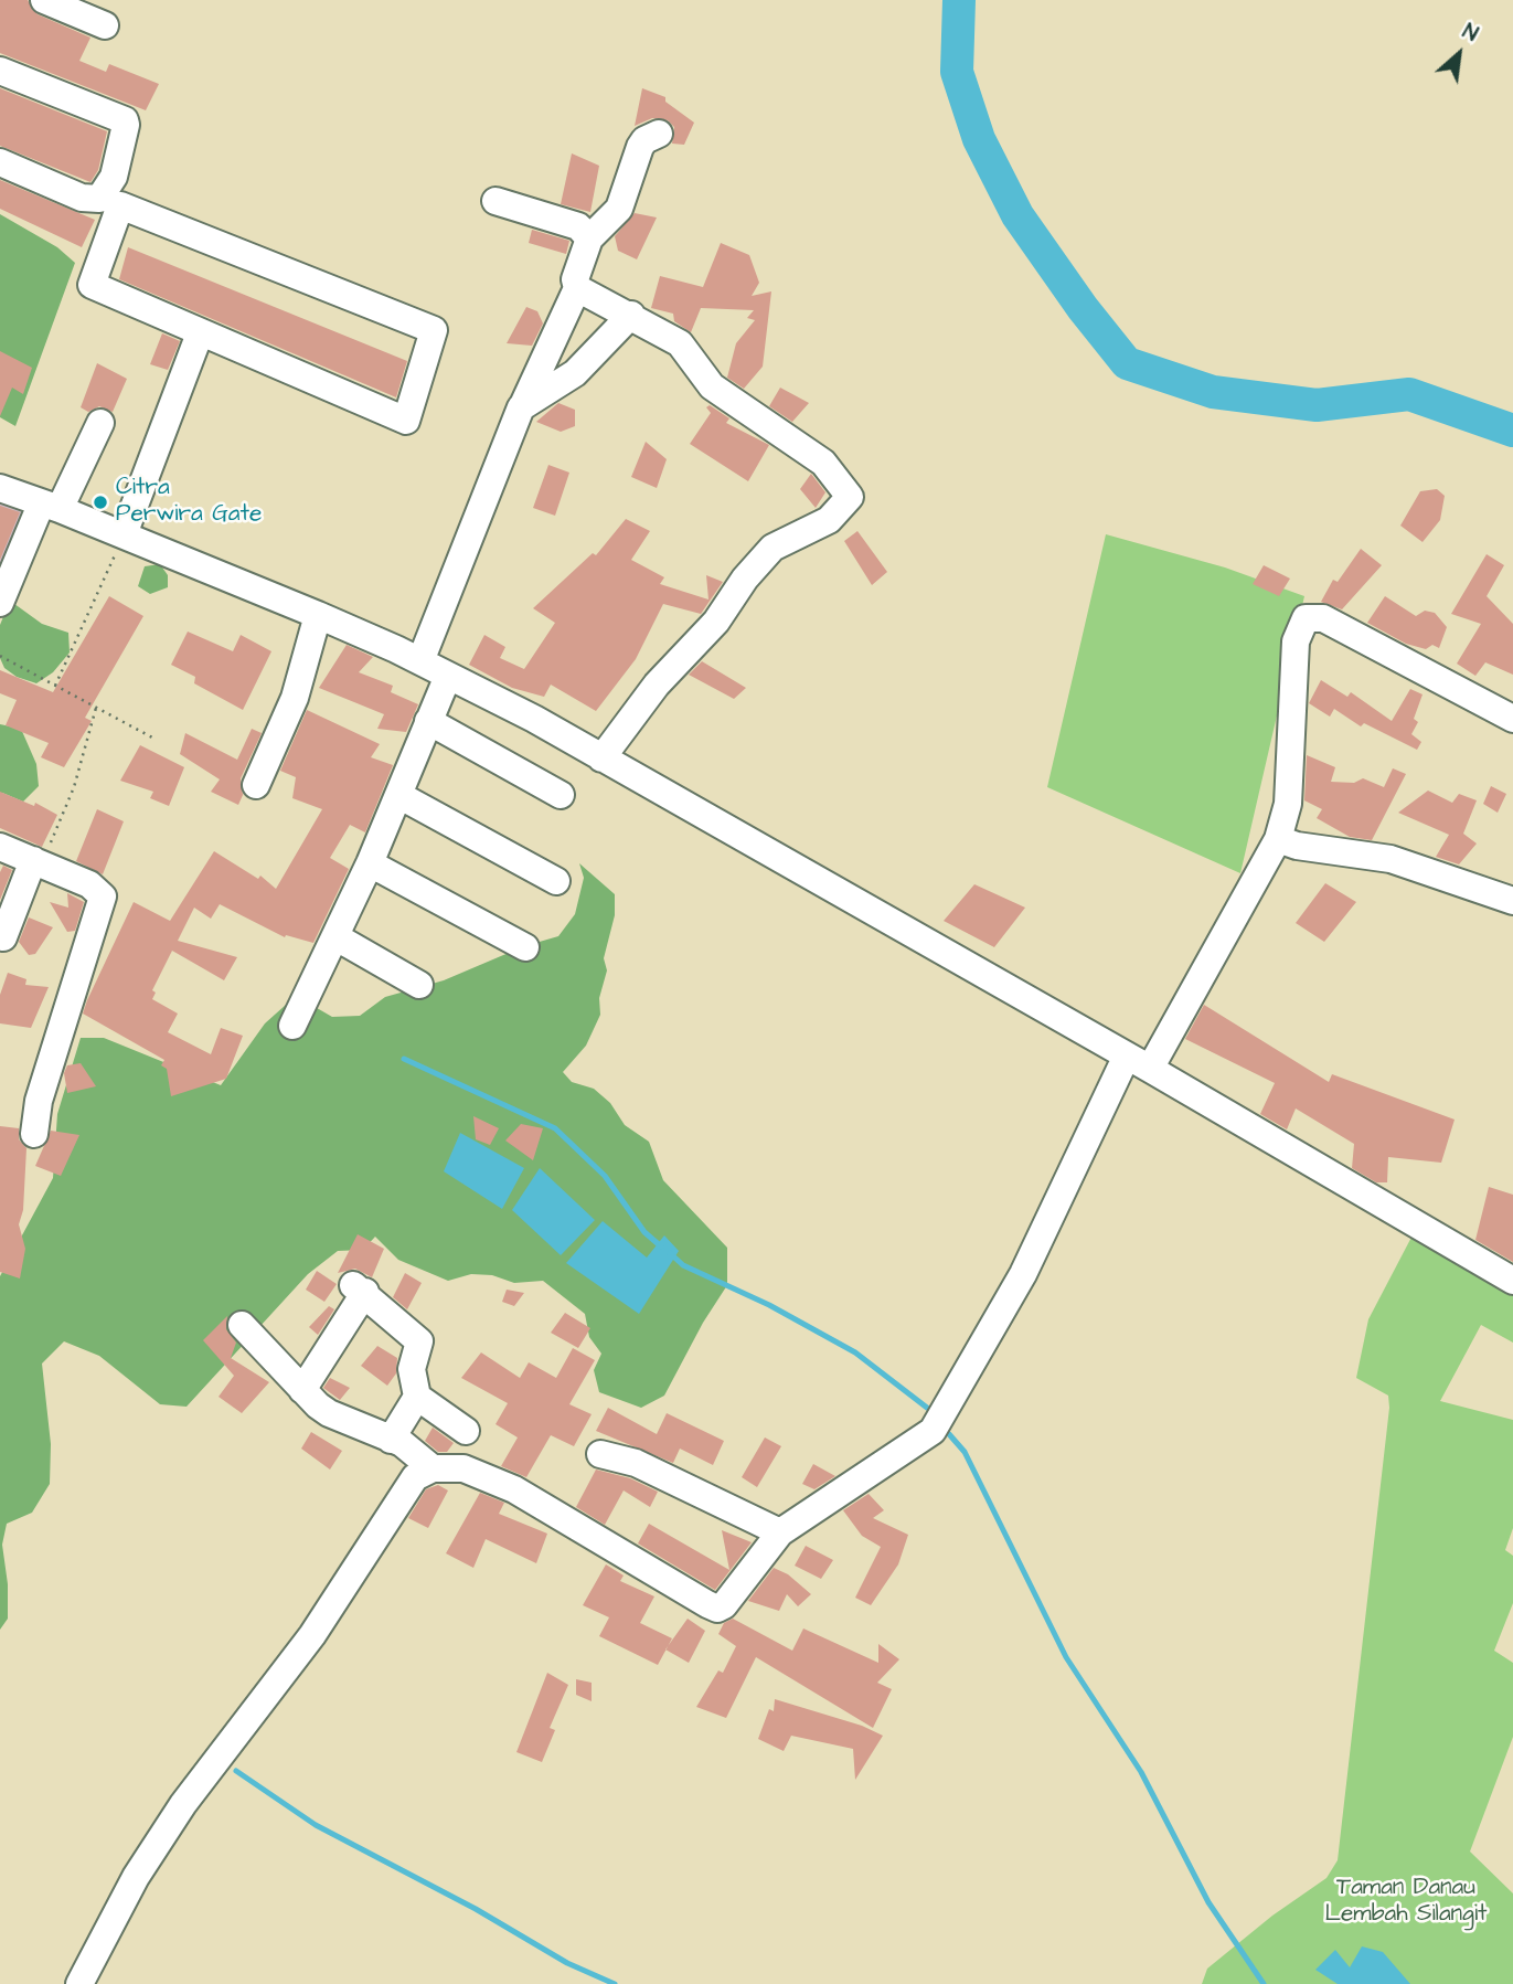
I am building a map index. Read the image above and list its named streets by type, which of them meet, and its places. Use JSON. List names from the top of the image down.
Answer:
{
  "parks": ["Taman Danau Lembah Silangit"],
  "places": ["Citra Perwira Gate"],
  "north": "top right"
}
